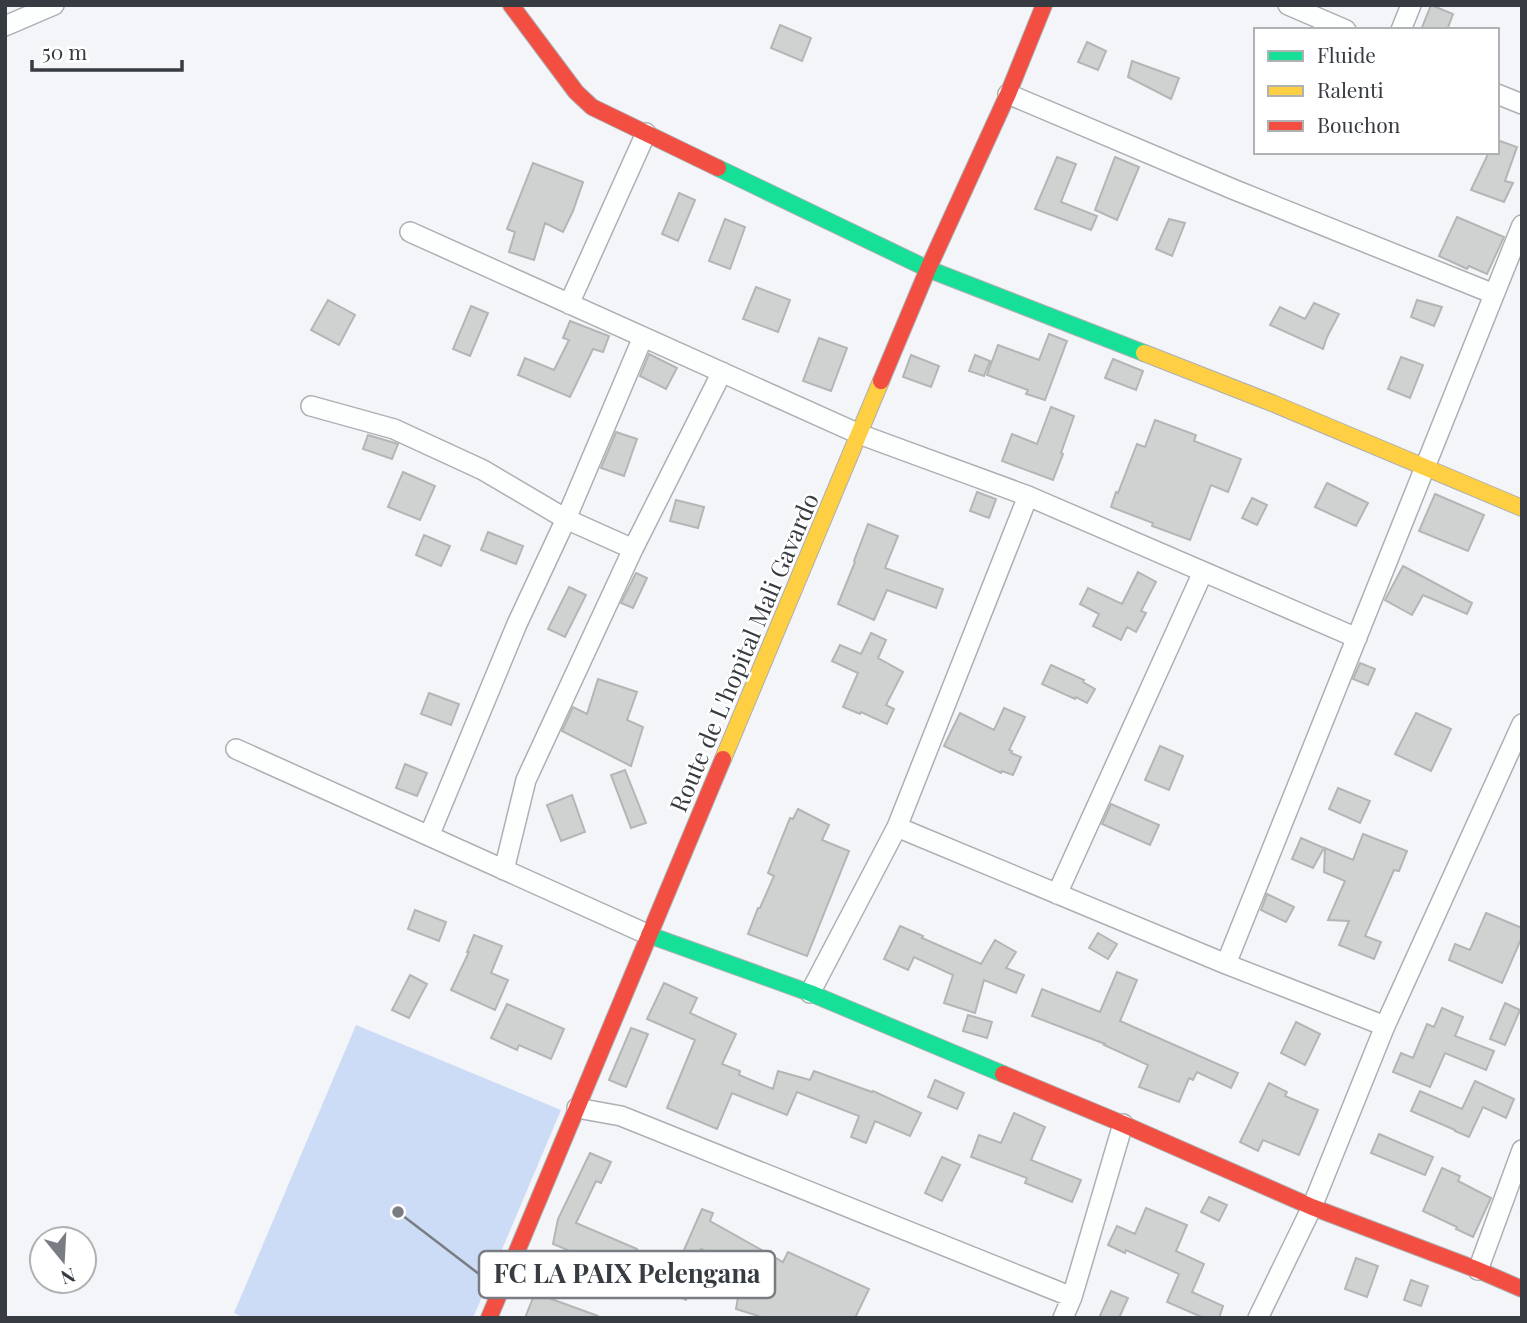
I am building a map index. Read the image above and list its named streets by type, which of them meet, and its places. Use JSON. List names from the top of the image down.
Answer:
{
  "streets": {
    "street": ["Route de L'hopital Mali Gavardo"]
  },
  "places": ["FC LA PAIX Pelengana"],
  "legend": ["Fluide", "Ralenti", "Bouchon"],
  "scale_bar": "50 m",
  "north": "bottom"
}
